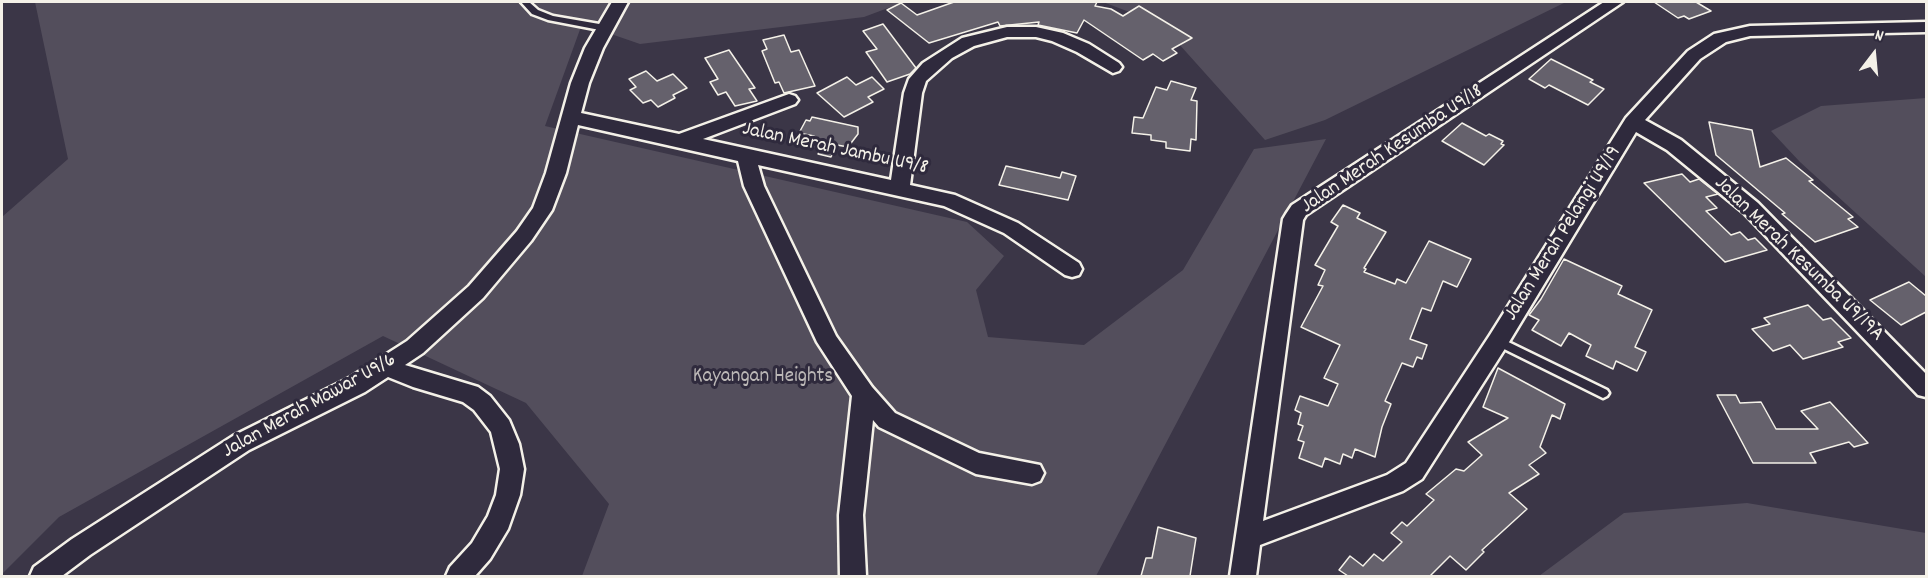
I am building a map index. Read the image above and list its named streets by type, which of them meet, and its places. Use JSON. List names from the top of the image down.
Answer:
{
  "streets": {
    "street": [
      "Jalan Merah Jambu U9/8",
      "Jalan Merah Kesumba U9/18",
      "Jalan Merah Pelangi U9/19",
      "Jalan Merah Kesumba U9/19A",
      "Jalan Merah Mawar U9/6"
    ]
  },
  "crossings": [
    ["Jalan Merah Jambu U9/8", "Jalan Merah Mawar U9/6"],
    ["Jalan Merah Kesumba U9/18", "Jalan Merah Pelangi U9/19"],
    ["Jalan Merah Pelangi U9/19", "Jalan Merah Kesumba U9/19A"]
  ],
  "parks": ["Kayangan Heights"],
  "north": "top"
}
